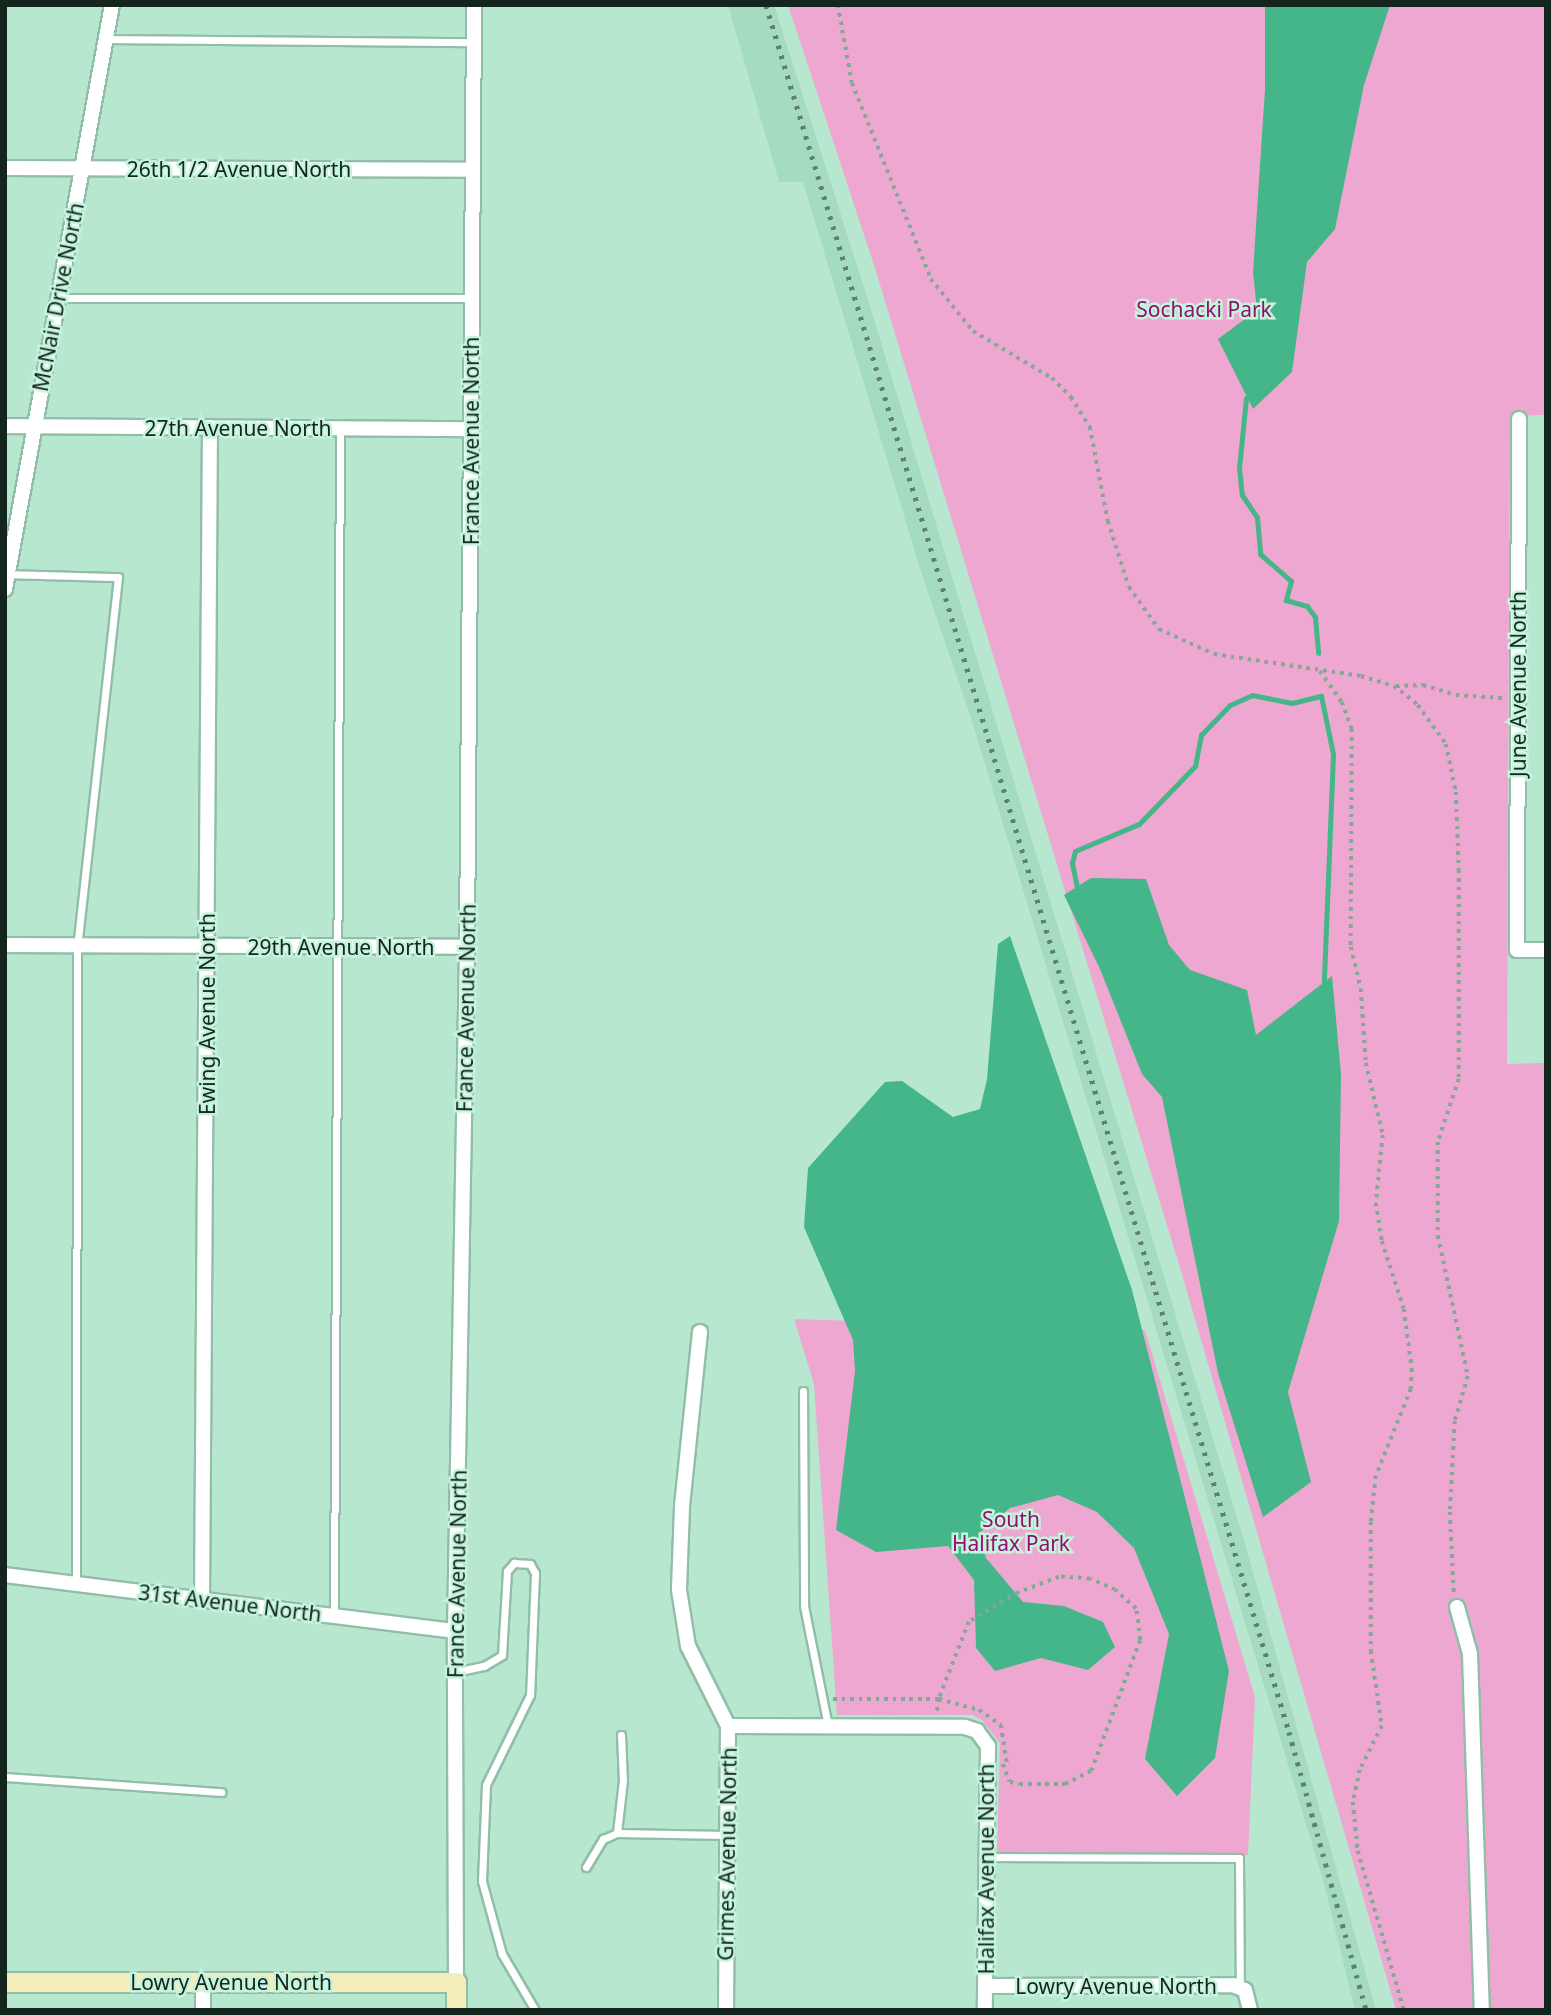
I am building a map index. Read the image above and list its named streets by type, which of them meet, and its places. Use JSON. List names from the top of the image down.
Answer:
{
  "streets": {
    "street": [
      "26th 1/2 Avenue North",
      "McNair Drive North",
      "27th Avenue North",
      "France Avenue North",
      "June Avenue North",
      "29th Avenue North",
      "Ewing Avenue North",
      "31st Avenue North",
      "Grimes Avenue North",
      "Halifax Avenue North",
      "Lowry Avenue North"
    ]
  },
  "crossings": [
    ["26th 1/2 Avenue North", "McNair Drive North"],
    ["26th 1/2 Avenue North", "France Avenue North"],
    ["McNair Drive North", "27th Avenue North"],
    ["27th Avenue North", "France Avenue North"],
    ["27th Avenue North", "Ewing Avenue North"],
    ["France Avenue North", "29th Avenue North"],
    ["France Avenue North", "31st Avenue North"],
    ["France Avenue North", "Lowry Avenue North"],
    ["29th Avenue North", "Ewing Avenue North"],
    ["Ewing Avenue North", "31st Avenue North"],
    ["Halifax Avenue North", "Lowry Avenue North"]
  ],
  "parks": ["Sochacki Park", "South Halifax Park"]
}
